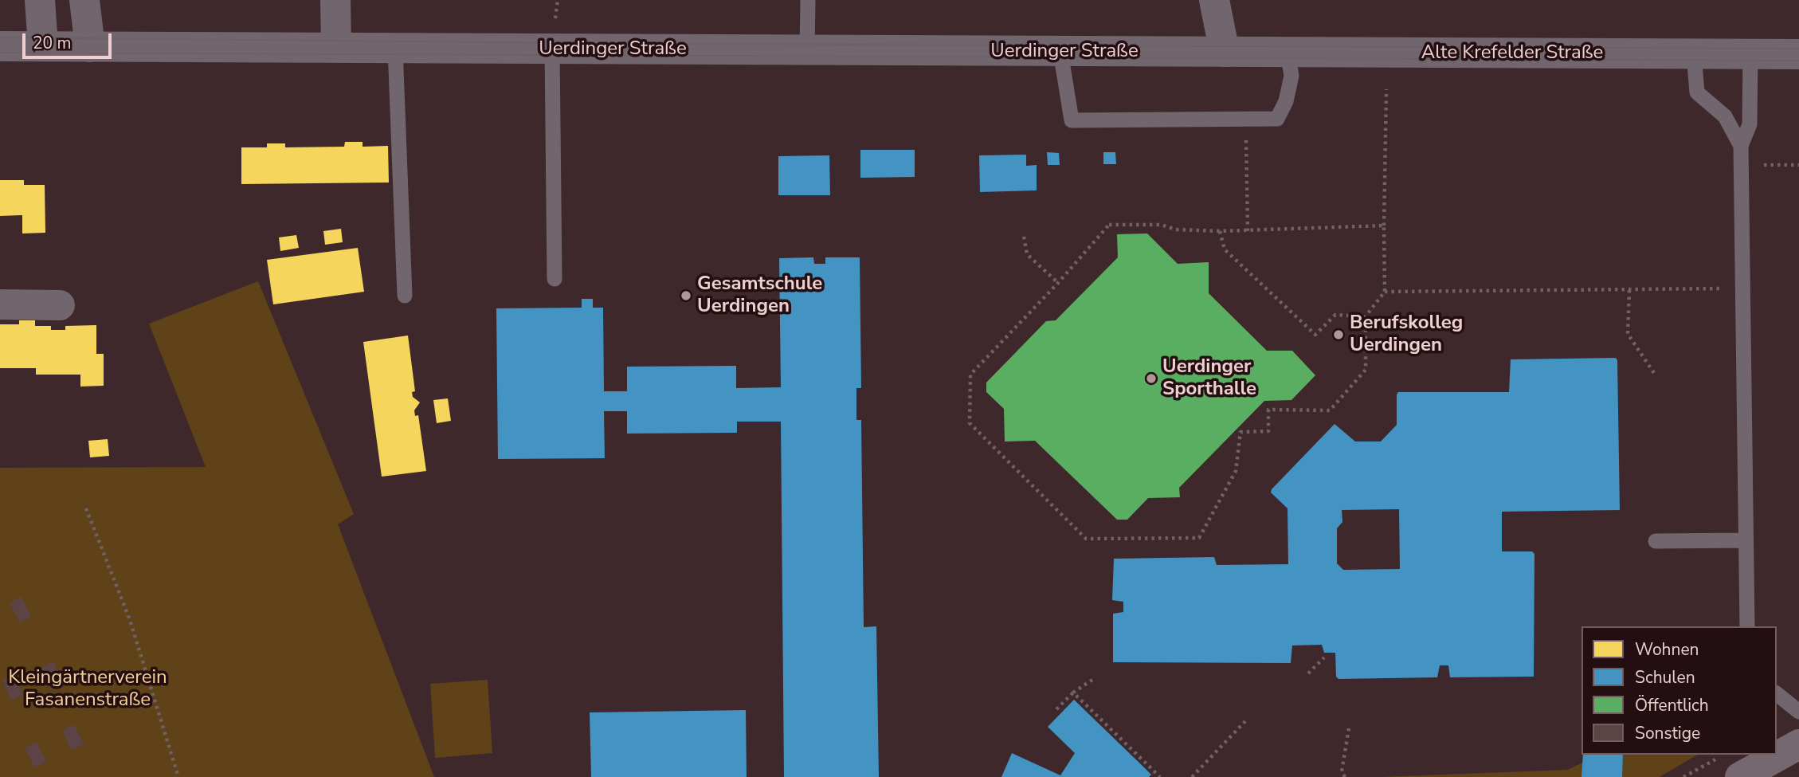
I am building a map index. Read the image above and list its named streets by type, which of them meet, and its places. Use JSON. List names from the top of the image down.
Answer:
{
  "streets": {
    "street": ["Uerdinger Straße", "Alte Krefelder Straße"]
  },
  "crossings": [
    ["Uerdinger Straße", "Alte Krefelder Straße"]
  ],
  "parks": ["Kleingärtnerverein Fasanenstraße"],
  "places": ["Gesamtschule Uerdingen", "Berufskolleg Uerdingen", "Uerdinger Sporthalle"],
  "legend": [
    "Wohnen",
    "Schulen",
    "Öffentlich",
    "Sonstige"
  ],
  "scale_bar": "20 m"
}
